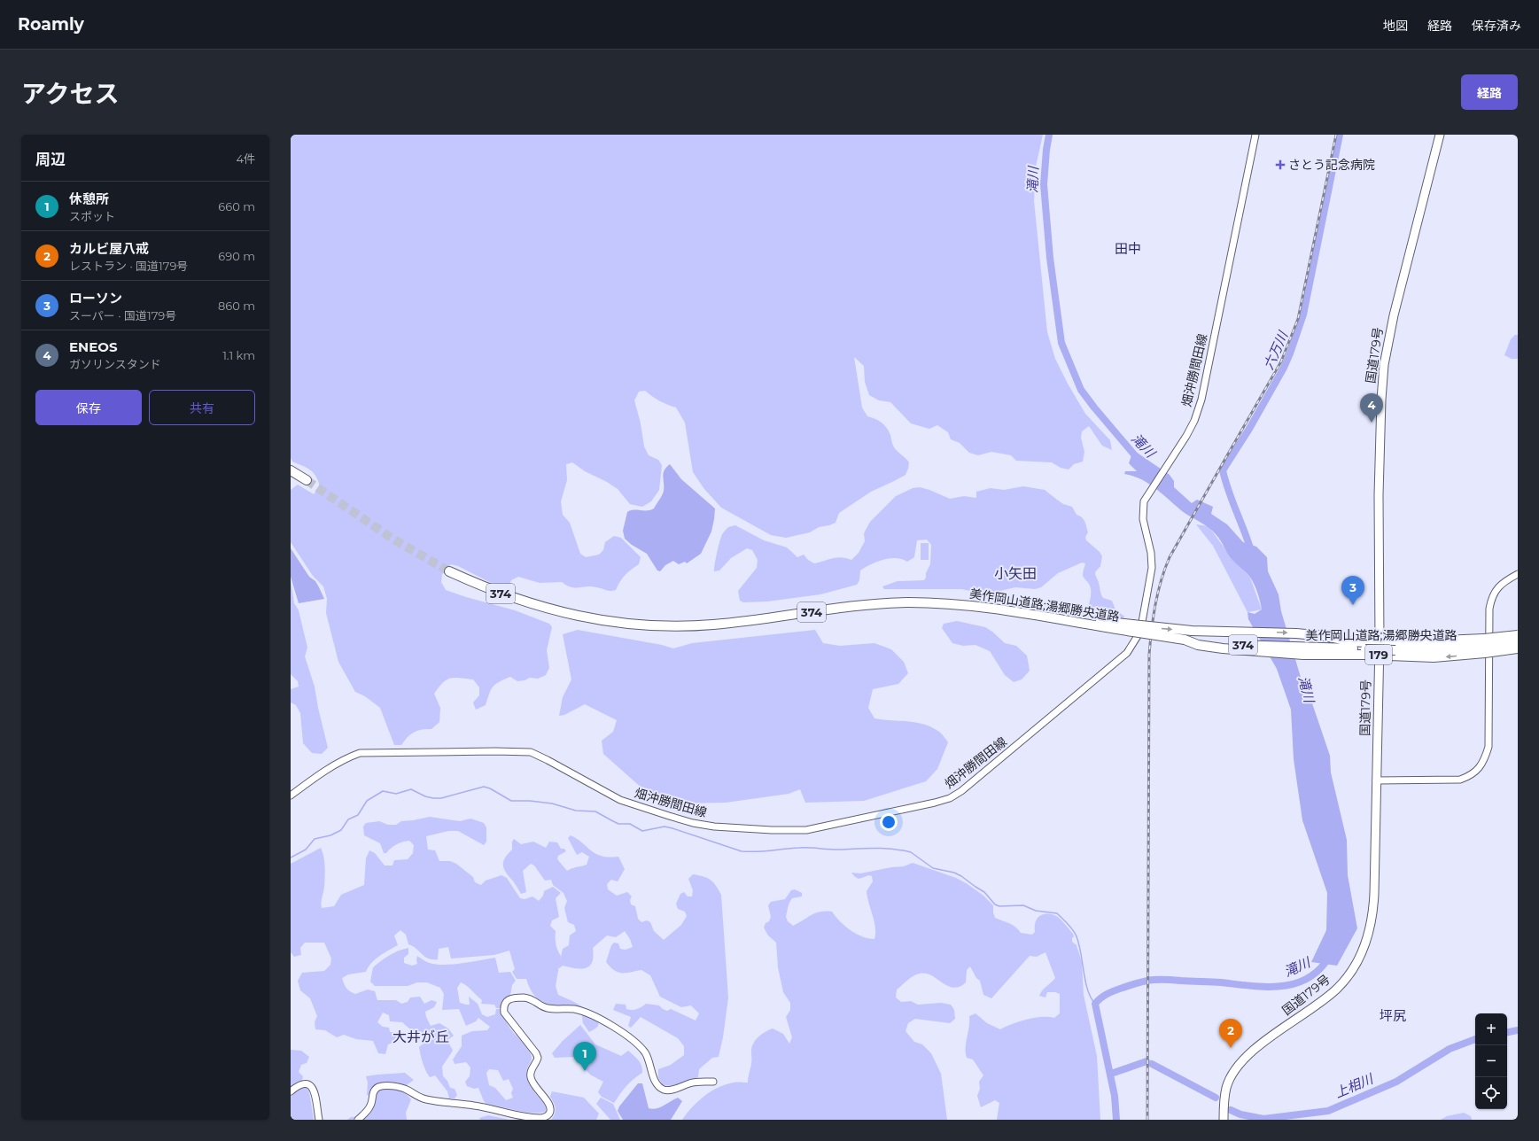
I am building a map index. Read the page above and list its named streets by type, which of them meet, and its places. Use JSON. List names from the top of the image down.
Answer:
{
  "streets": {
    "highway": [
      "国道179号",
      "374",
      "美作岡山道路;湯郷勝央道路",
      "179"
    ],
    "main road": ["畑沖勝間田線"]
  },
  "districts": [
    "田中",
    "小矢田",
    "坪尻",
    "大井が丘"
  ],
  "water": ["滝川", "六万川", "上相川"],
  "places": {
    "health": ["さとう記念病院"]
  },
  "page": {
    "header": "Roamly",
    "nav": ["地図", "経路", "保存済み"],
    "title": "アクセス",
    "buttons": [
      "経路",
      ["保存", "共有"]
    ],
    "heading": ["周辺", "4件"],
    "list": [
      {
        "mark": "1",
        "name": "休憩所",
        "note": "スポット",
        "value": "660 m"
      },
      {
        "mark": "2",
        "name": "カルビ屋八戒",
        "note": "レストラン · 国道179号",
        "value": "690 m"
      },
      {
        "mark": "3",
        "name": "ローソン",
        "note": "スーパー · 国道179号",
        "value": "860 m"
      },
      {
        "mark": "4",
        "name": "ENEOS",
        "note": "ガソリンスタンド",
        "value": "1.1 km"
      }
    ],
    "pins": [
      "4",
      "3",
      "2",
      "1"
    ],
    "map_buttons": ["+", "−"]
  }
}
